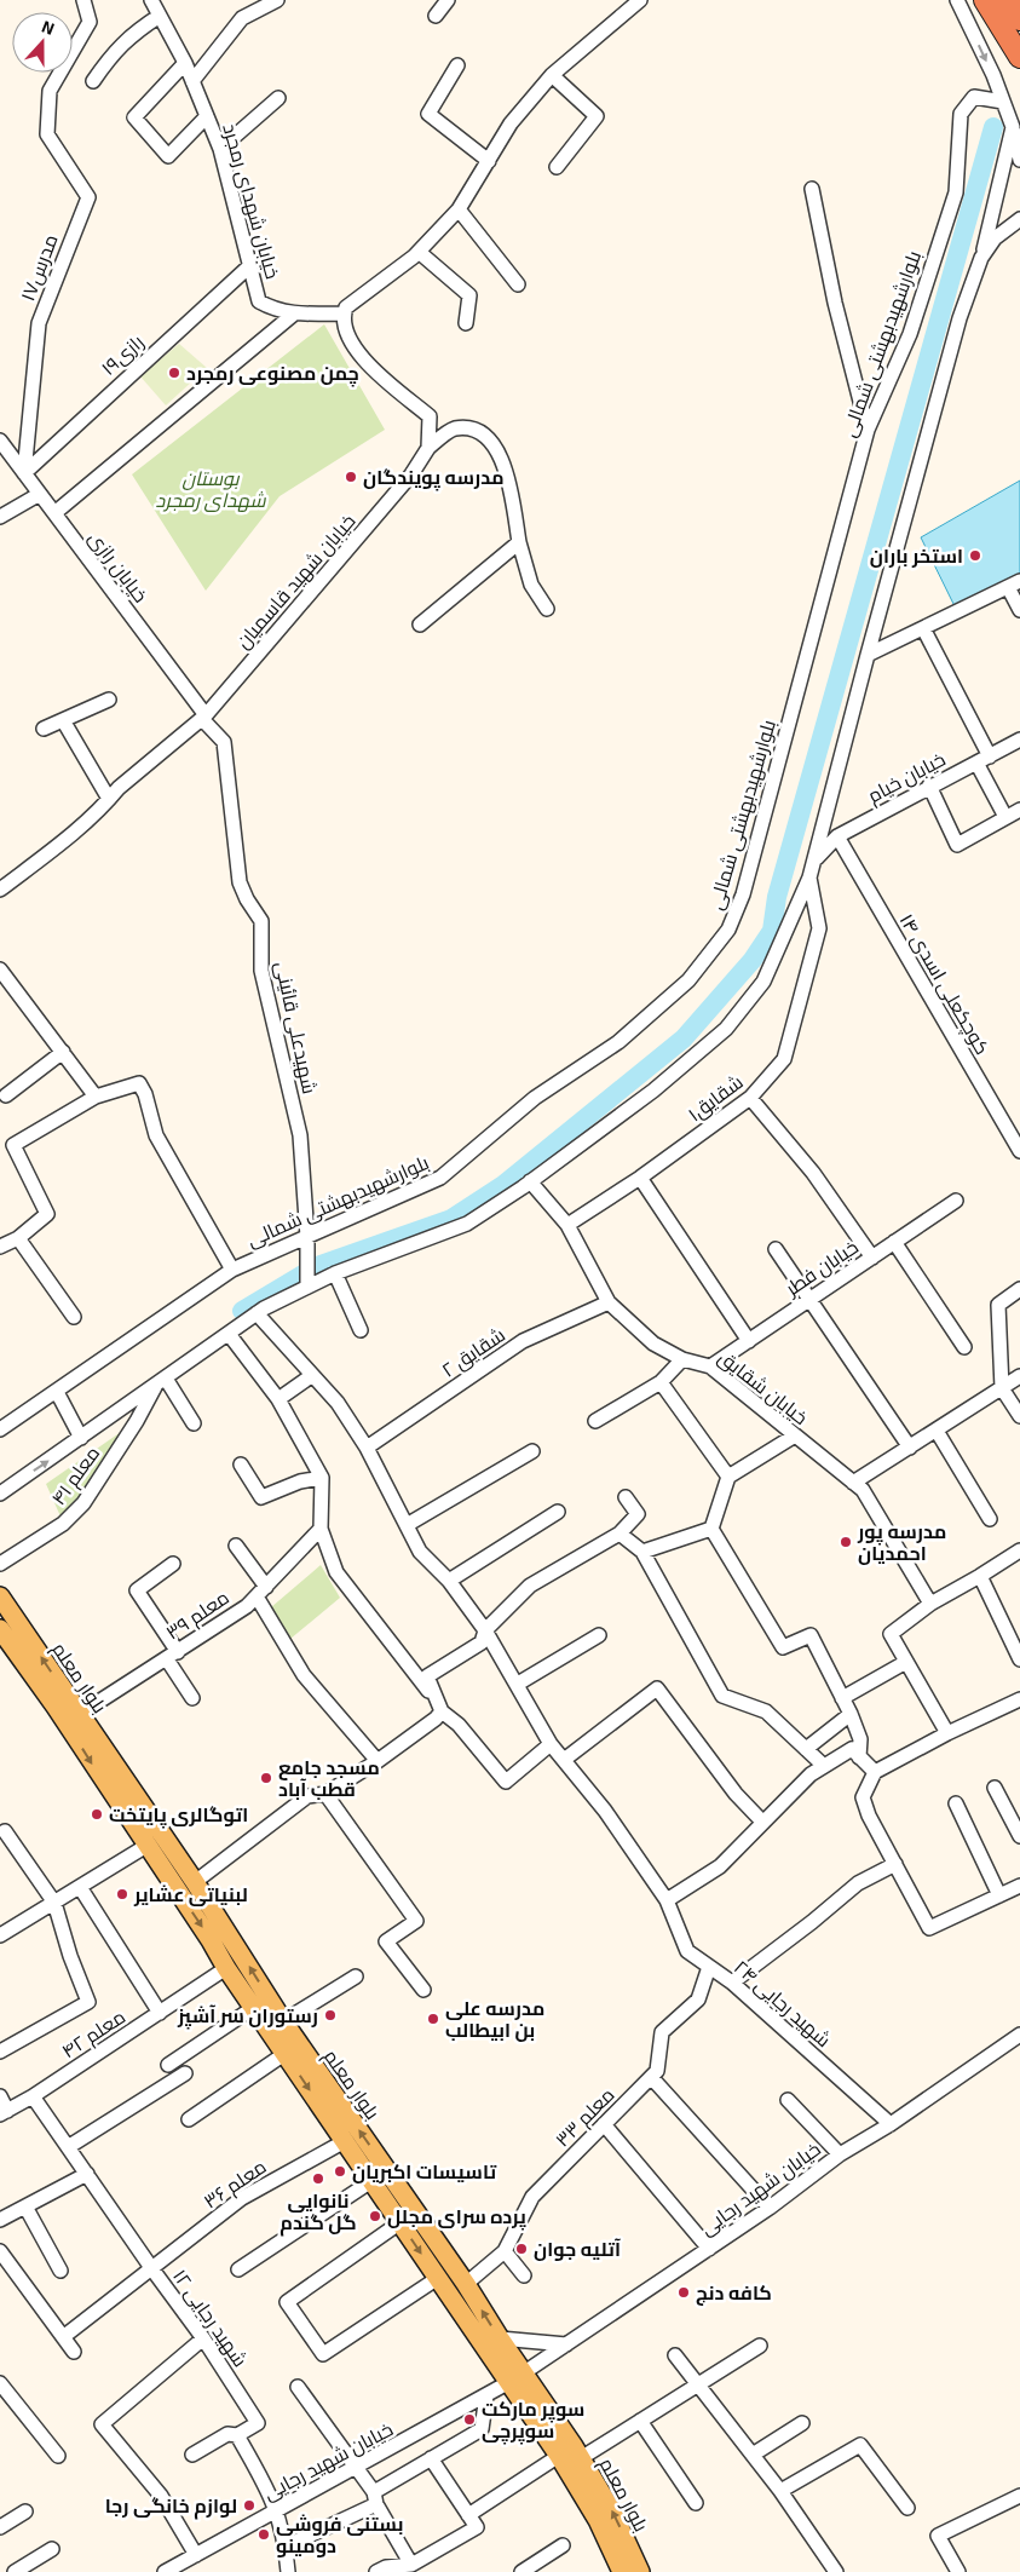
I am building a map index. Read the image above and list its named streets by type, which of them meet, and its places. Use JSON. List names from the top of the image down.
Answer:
{
  "streets": {
    "main road": ["بلوار معلم"],
    "street": [
      "خیابان شهدای رمجرد",
      "مدرس۱۷",
      "بلوارشهیدبهشتی شمالی",
      "رازی۱۹",
      "خیابان رازی",
      "خیابان شهید قاسمیان",
      "خیابان خیام",
      "کوچکعلی اسدی ۱۴",
      "شهیدعلی قائینی",
      "شقایق۱",
      "خیابان فطر",
      "شقایق ۲",
      "خیابان شقایق",
      "معلم ۴۱",
      "معلم ۳۹",
      "شهید رجایی ۲۴",
      "معلم ۴۲",
      "معلم ۳۳",
      "معلم ۳۶",
      "خیابان شهید رجایی",
      "شهید رجایی ۱۲"
    ]
  },
  "crossings": [
    ["خیابان شهدای رمجرد", "رازی۱۹"],
    ["مدرس۱۷", "رازی۱۹"],
    ["مدرس۱۷", "خیابان رازی"],
    ["بلوارشهیدبهشتی شمالی", "شهیدعلی قائینی"],
    ["رازی۱۹", "خیابان رازی"],
    ["خیابان رازی", "خیابان شهید قاسمیان"],
    ["خیابان رازی", "شهیدعلی قائینی"],
    ["خیابان شهید قاسمیان", "شهیدعلی قائینی"],
    ["خیابان خیام", "کوچکعلی اسدی ۱۴"],
    ["شقایق۱", "خیابان شقایق"],
    ["خیابان فطر", "خیابان شقایق"],
    ["شقایق ۲", "خیابان شقایق"],
    ["شقایق ۲", "شهید رجایی ۲۴"],
    ["معلم ۳۹", "بلوار معلم"],
    ["بلوار معلم", "معلم ۴۲"],
    ["بلوار معلم", "معلم ۳۳"],
    ["بلوار معلم", "معلم ۳۶"],
    ["بلوار معلم", "خیابان شهید رجایی"],
    ["شهید رجایی ۲۴", "معلم ۳۳"],
    ["شهید رجایی ۲۴", "خیابان شهید رجایی"],
    ["معلم ۳۶", "شهید رجایی ۱۲"]
  ],
  "parks": ["بوستان شهدای رمجرد"],
  "places": [
    "چمن مصنوعی رمجرد",
    "مدرسه پویندگان",
    "استخر باران",
    "مدرسه پور احمدیان",
    "مسجد جامع قطب آباد",
    "اتوگالری پایتخت",
    "لبنیاتی عشایر",
    "رستوران سر آشپز",
    "مدرسه علی بن ابیطالب",
    "تاسیسات اکبریان",
    "نانوایی گل گندم",
    "پرده سرای مجلل",
    "آتلیه جوان",
    "کافه دنج",
    "سوپر مارکت سوپرچی",
    "لوازم خانگی رجا",
    "بستنی فروشی دومینو"
  ],
  "north": "top"
}
